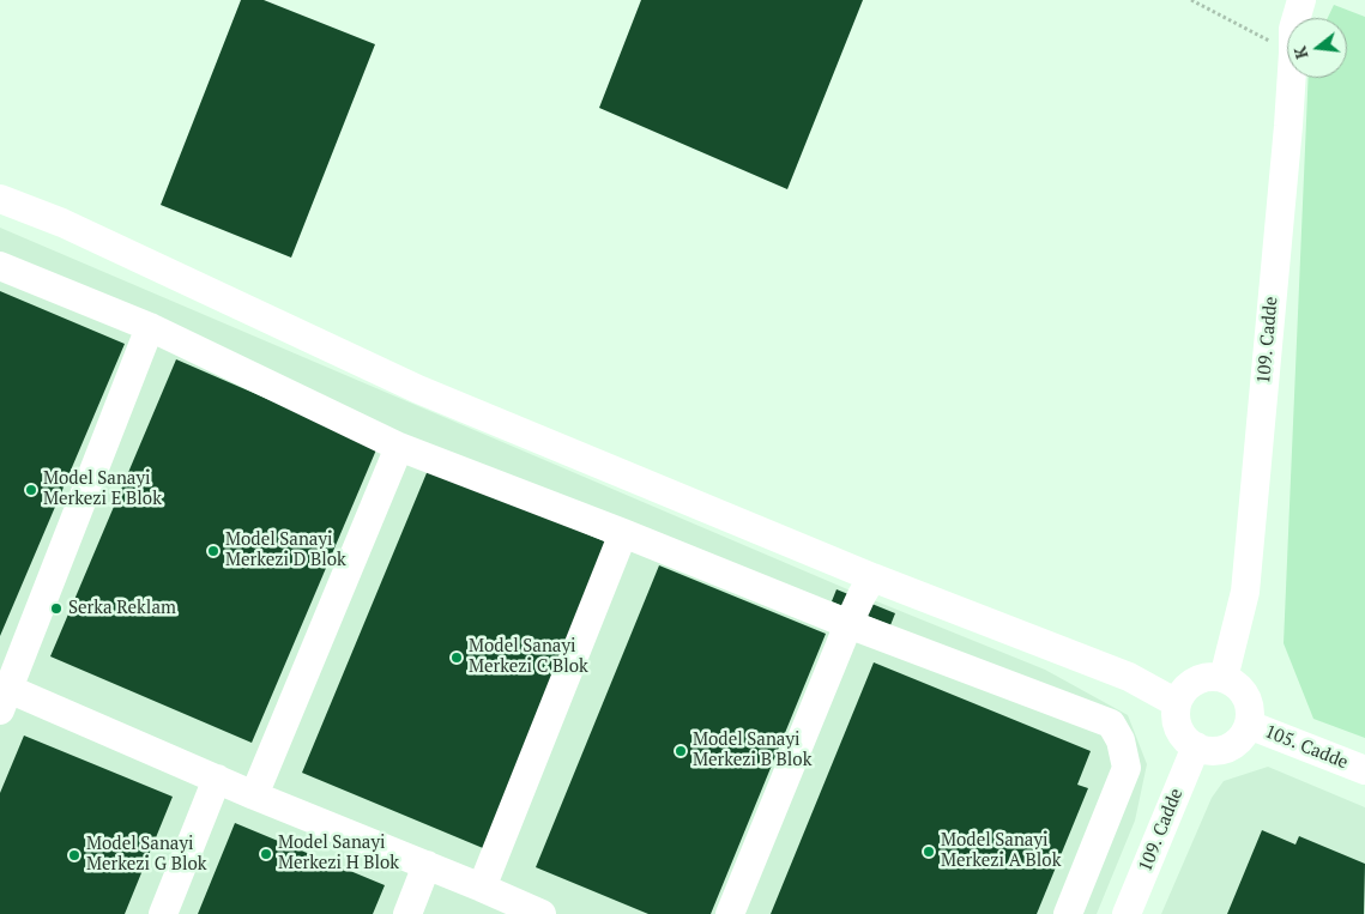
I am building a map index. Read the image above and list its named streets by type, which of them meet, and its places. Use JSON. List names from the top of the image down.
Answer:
{
  "streets": {
    "street": ["109. Cadde", "105. Cadde"]
  },
  "crossings": [
    ["109. Cadde", "105. Cadde"]
  ],
  "places": [
    "Model Sanayi Merkezi E Blok",
    "Model Sanayi Merkezi D Blok",
    "Serka Reklam",
    "Model Sanayi Merkezi C Blok",
    "Model Sanayi Merkezi B Blok",
    "Model Sanayi Merkezi A Blok",
    "Model Sanayi Merkezi H Blok",
    "Model Sanayi Merkezi G Blok"
  ],
  "north": "left"
}
